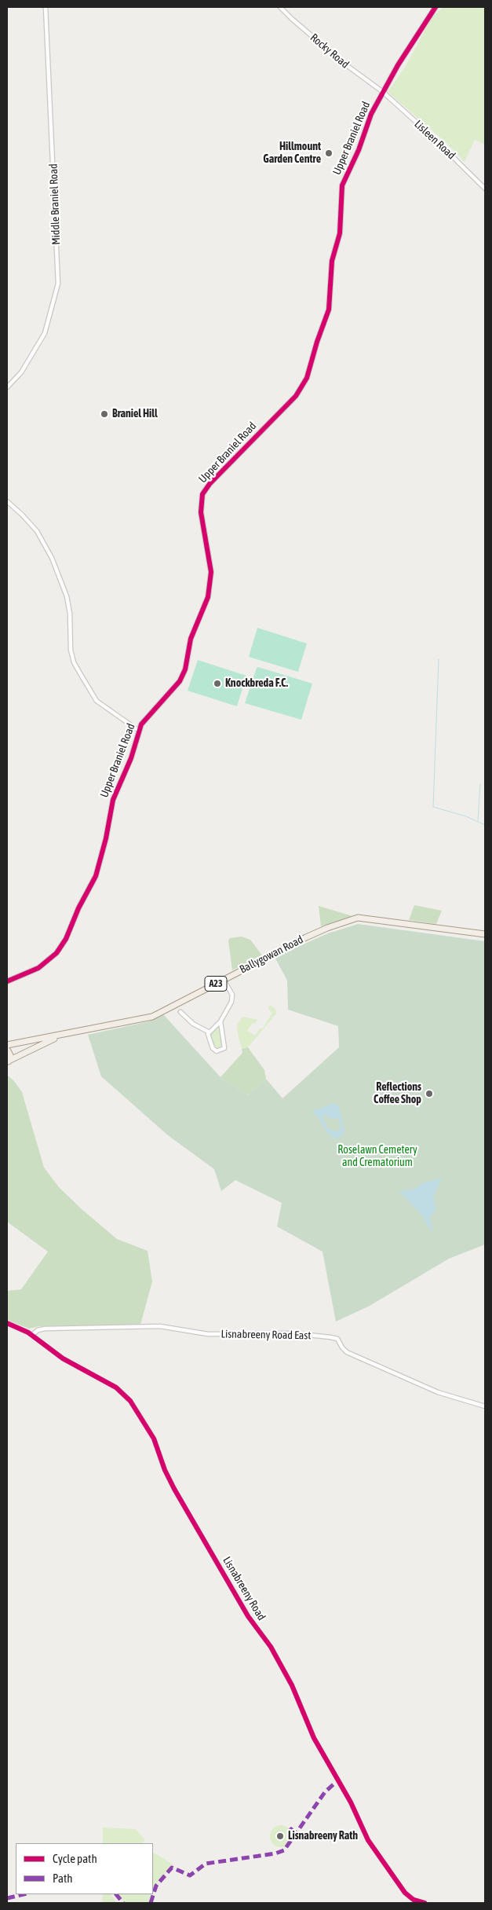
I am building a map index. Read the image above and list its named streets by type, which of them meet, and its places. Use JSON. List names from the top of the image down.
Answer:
{
  "streets": {
    "main road": ["Ballygowan Road", "A23"],
    "street": [
      "Rocky Road",
      "Upper Braniel Road",
      "Lisleen Road",
      "Middle Braniel Road",
      "Lisnabreeny Road East",
      "Lisnabreeny Road"
    ]
  },
  "crossings": [
    ["Rocky Road", "Upper Braniel Road"],
    ["Rocky Road", "Lisleen Road"],
    ["Upper Braniel Road", "Lisleen Road"],
    ["Ballygowan Road", "A23"],
    ["Lisnabreeny Road East", "Lisnabreeny Road"]
  ],
  "parks": ["Roselawn Cemetery and Crematorium"],
  "places": [
    "Hillmount Garden Centre",
    "Braniel Hill",
    "Knockbreda F.C.",
    "Reflections Coffee Shop",
    "Lisnabreeny Rath"
  ],
  "legend": ["Cycle path", "Path"]
}
